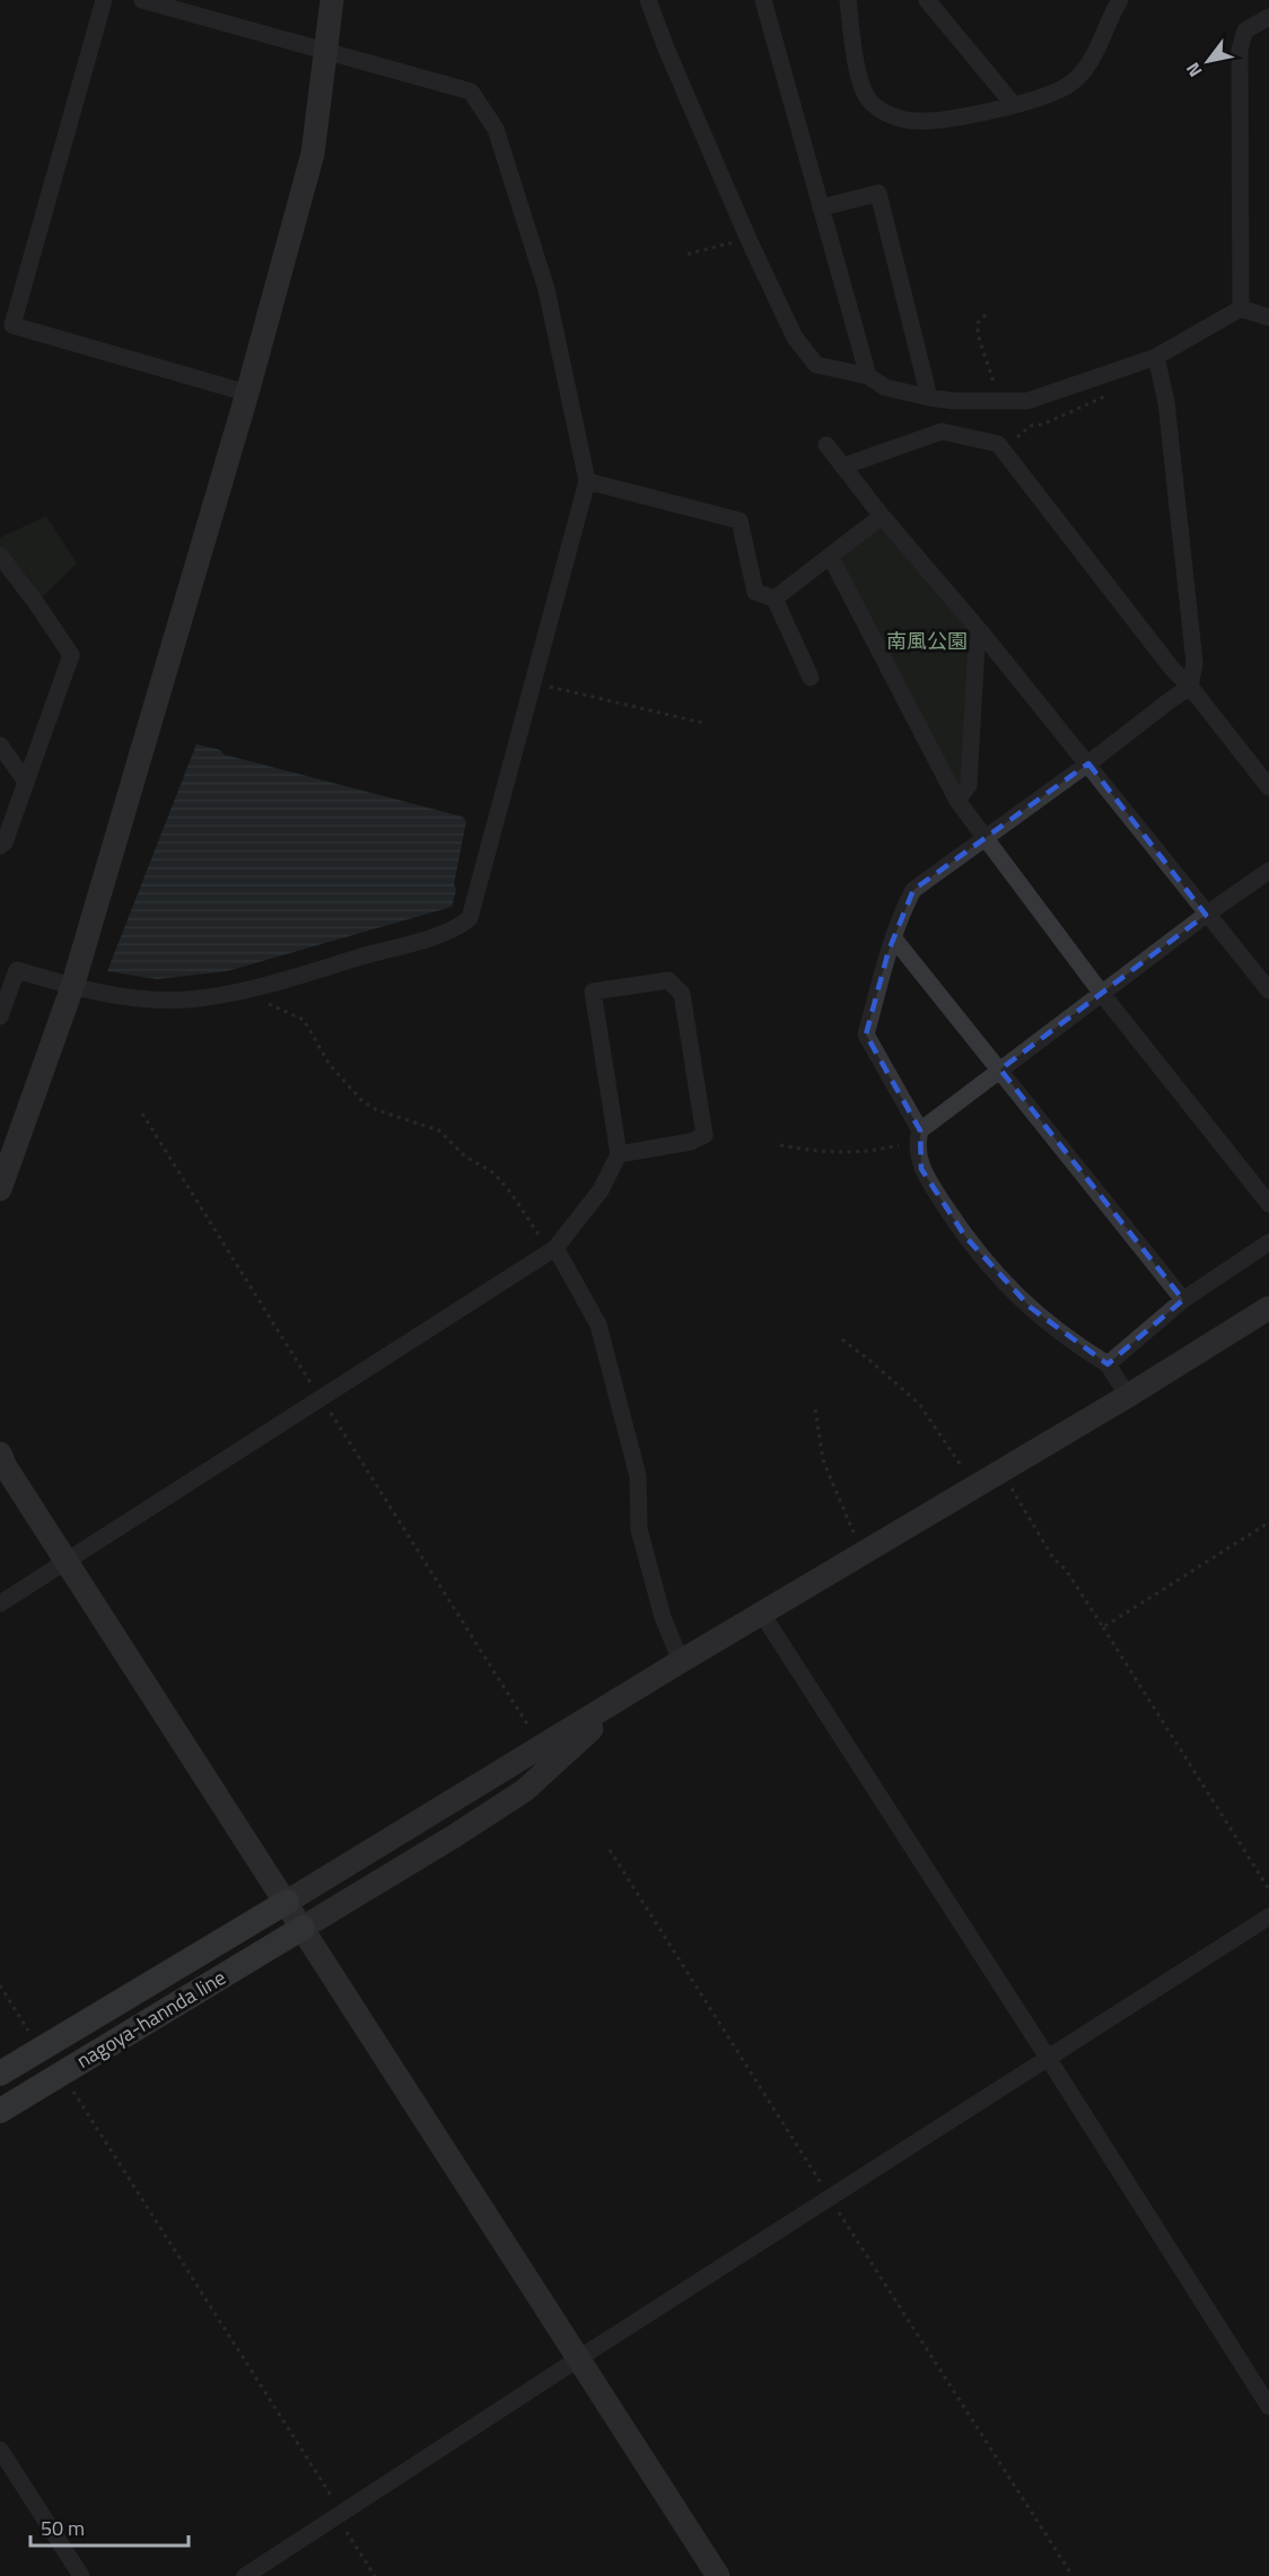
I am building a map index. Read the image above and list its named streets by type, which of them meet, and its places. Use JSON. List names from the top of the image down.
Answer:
{
  "streets": {
    "main road": ["nagoya-hannda line"]
  },
  "parks": ["南風公園"],
  "scale_bar": "50 m",
  "north": "bottom left"
}
